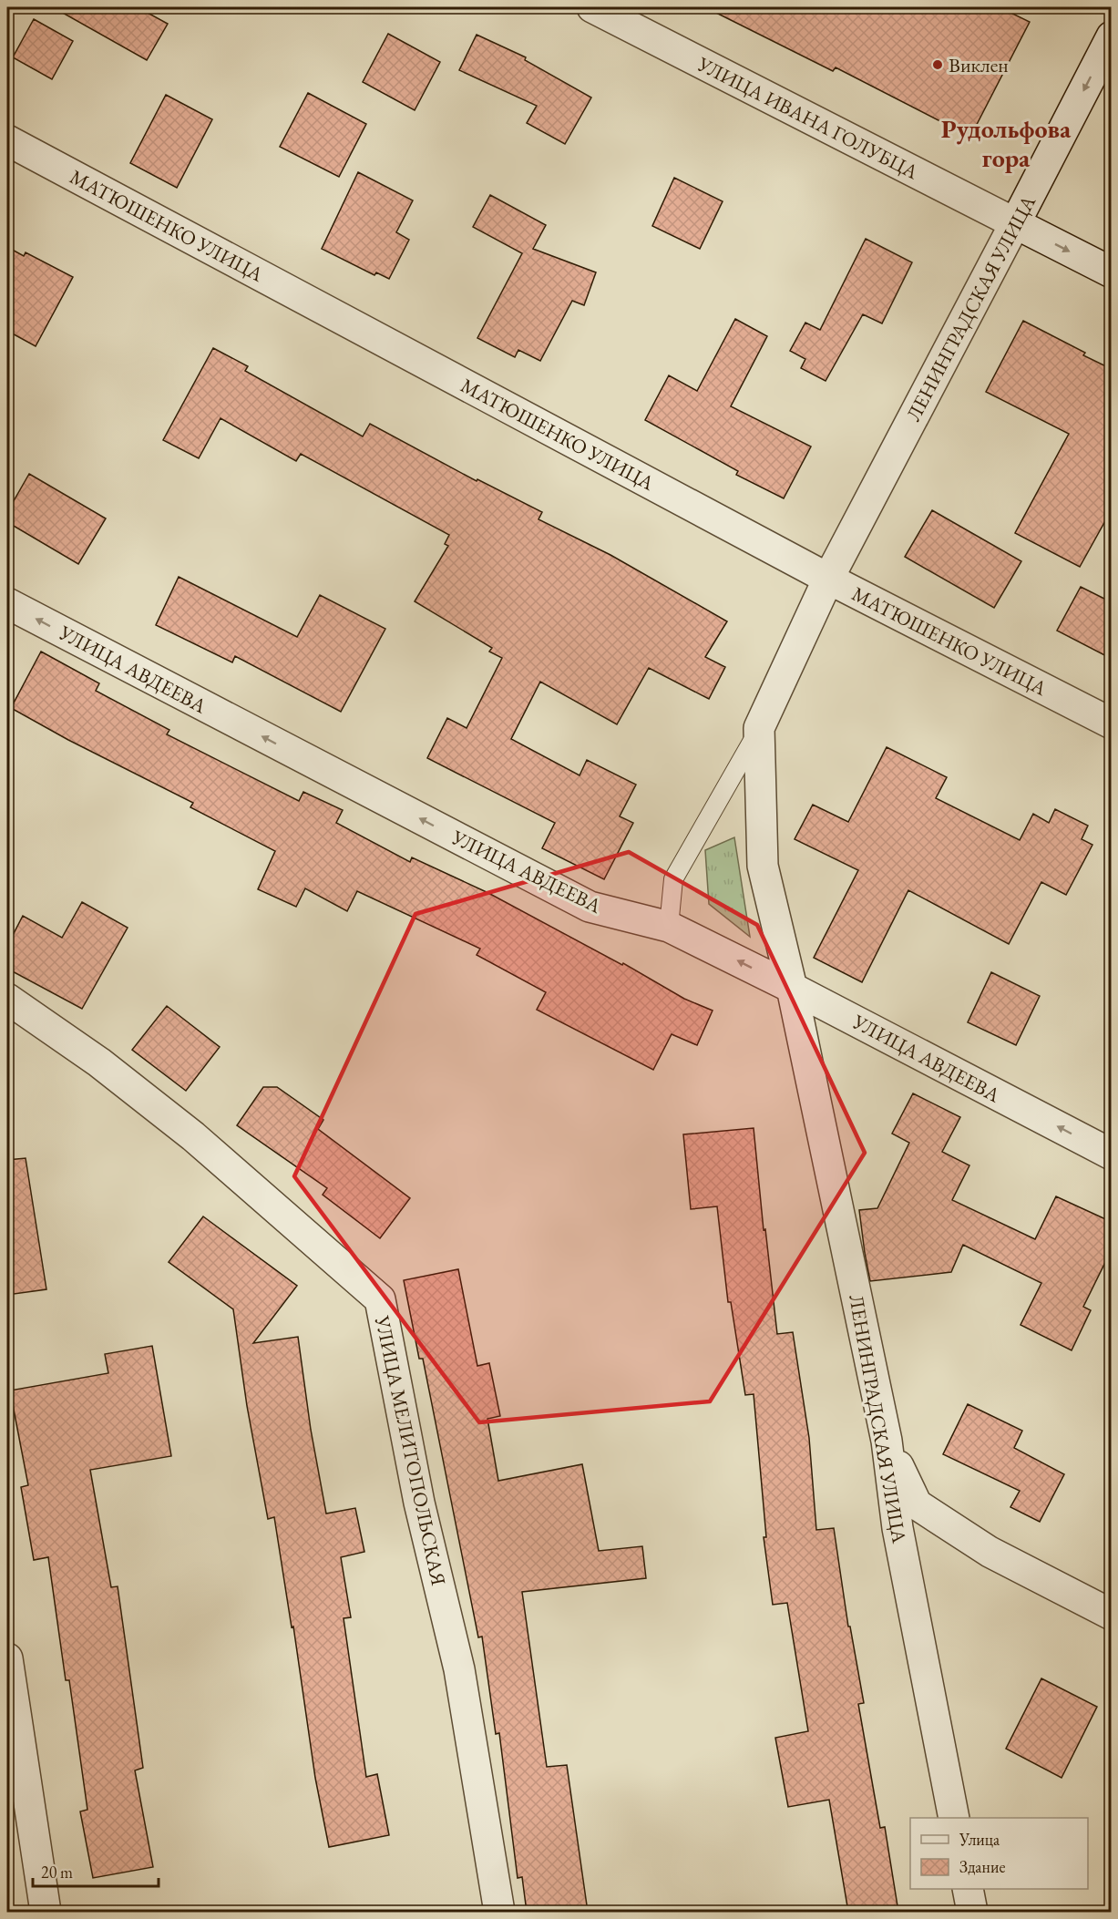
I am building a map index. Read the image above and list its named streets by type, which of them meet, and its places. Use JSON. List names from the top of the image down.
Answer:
{
  "streets": {
    "street": [
      "УЛИЦА ИВАНА ГОЛУБЦА",
      "МАТЮШЕНКО УЛИЦА",
      "ЛЕНИНГРАДСКАЯ УЛИЦА",
      "УЛИЦА АВДЕЕВА",
      "УЛИЦА МЕЛИТОПОЛЬСКАЯ"
    ]
  },
  "crossings": [
    ["УЛИЦА ИВАНА ГОЛУБЦА", "ЛЕНИНГРАДСКАЯ УЛИЦА"],
    ["МАТЮШЕНКО УЛИЦА", "ЛЕНИНГРАДСКАЯ УЛИЦА"],
    ["ЛЕНИНГРАДСКАЯ УЛИЦА", "УЛИЦА АВДЕЕВА"]
  ],
  "one_way": ["УЛИЦА АВДЕЕВА"],
  "districts": ["Рудольфова гора"],
  "places": ["Виклен"],
  "legend": ["Улица", "Здание"],
  "scale_bar": "20 m"
}
